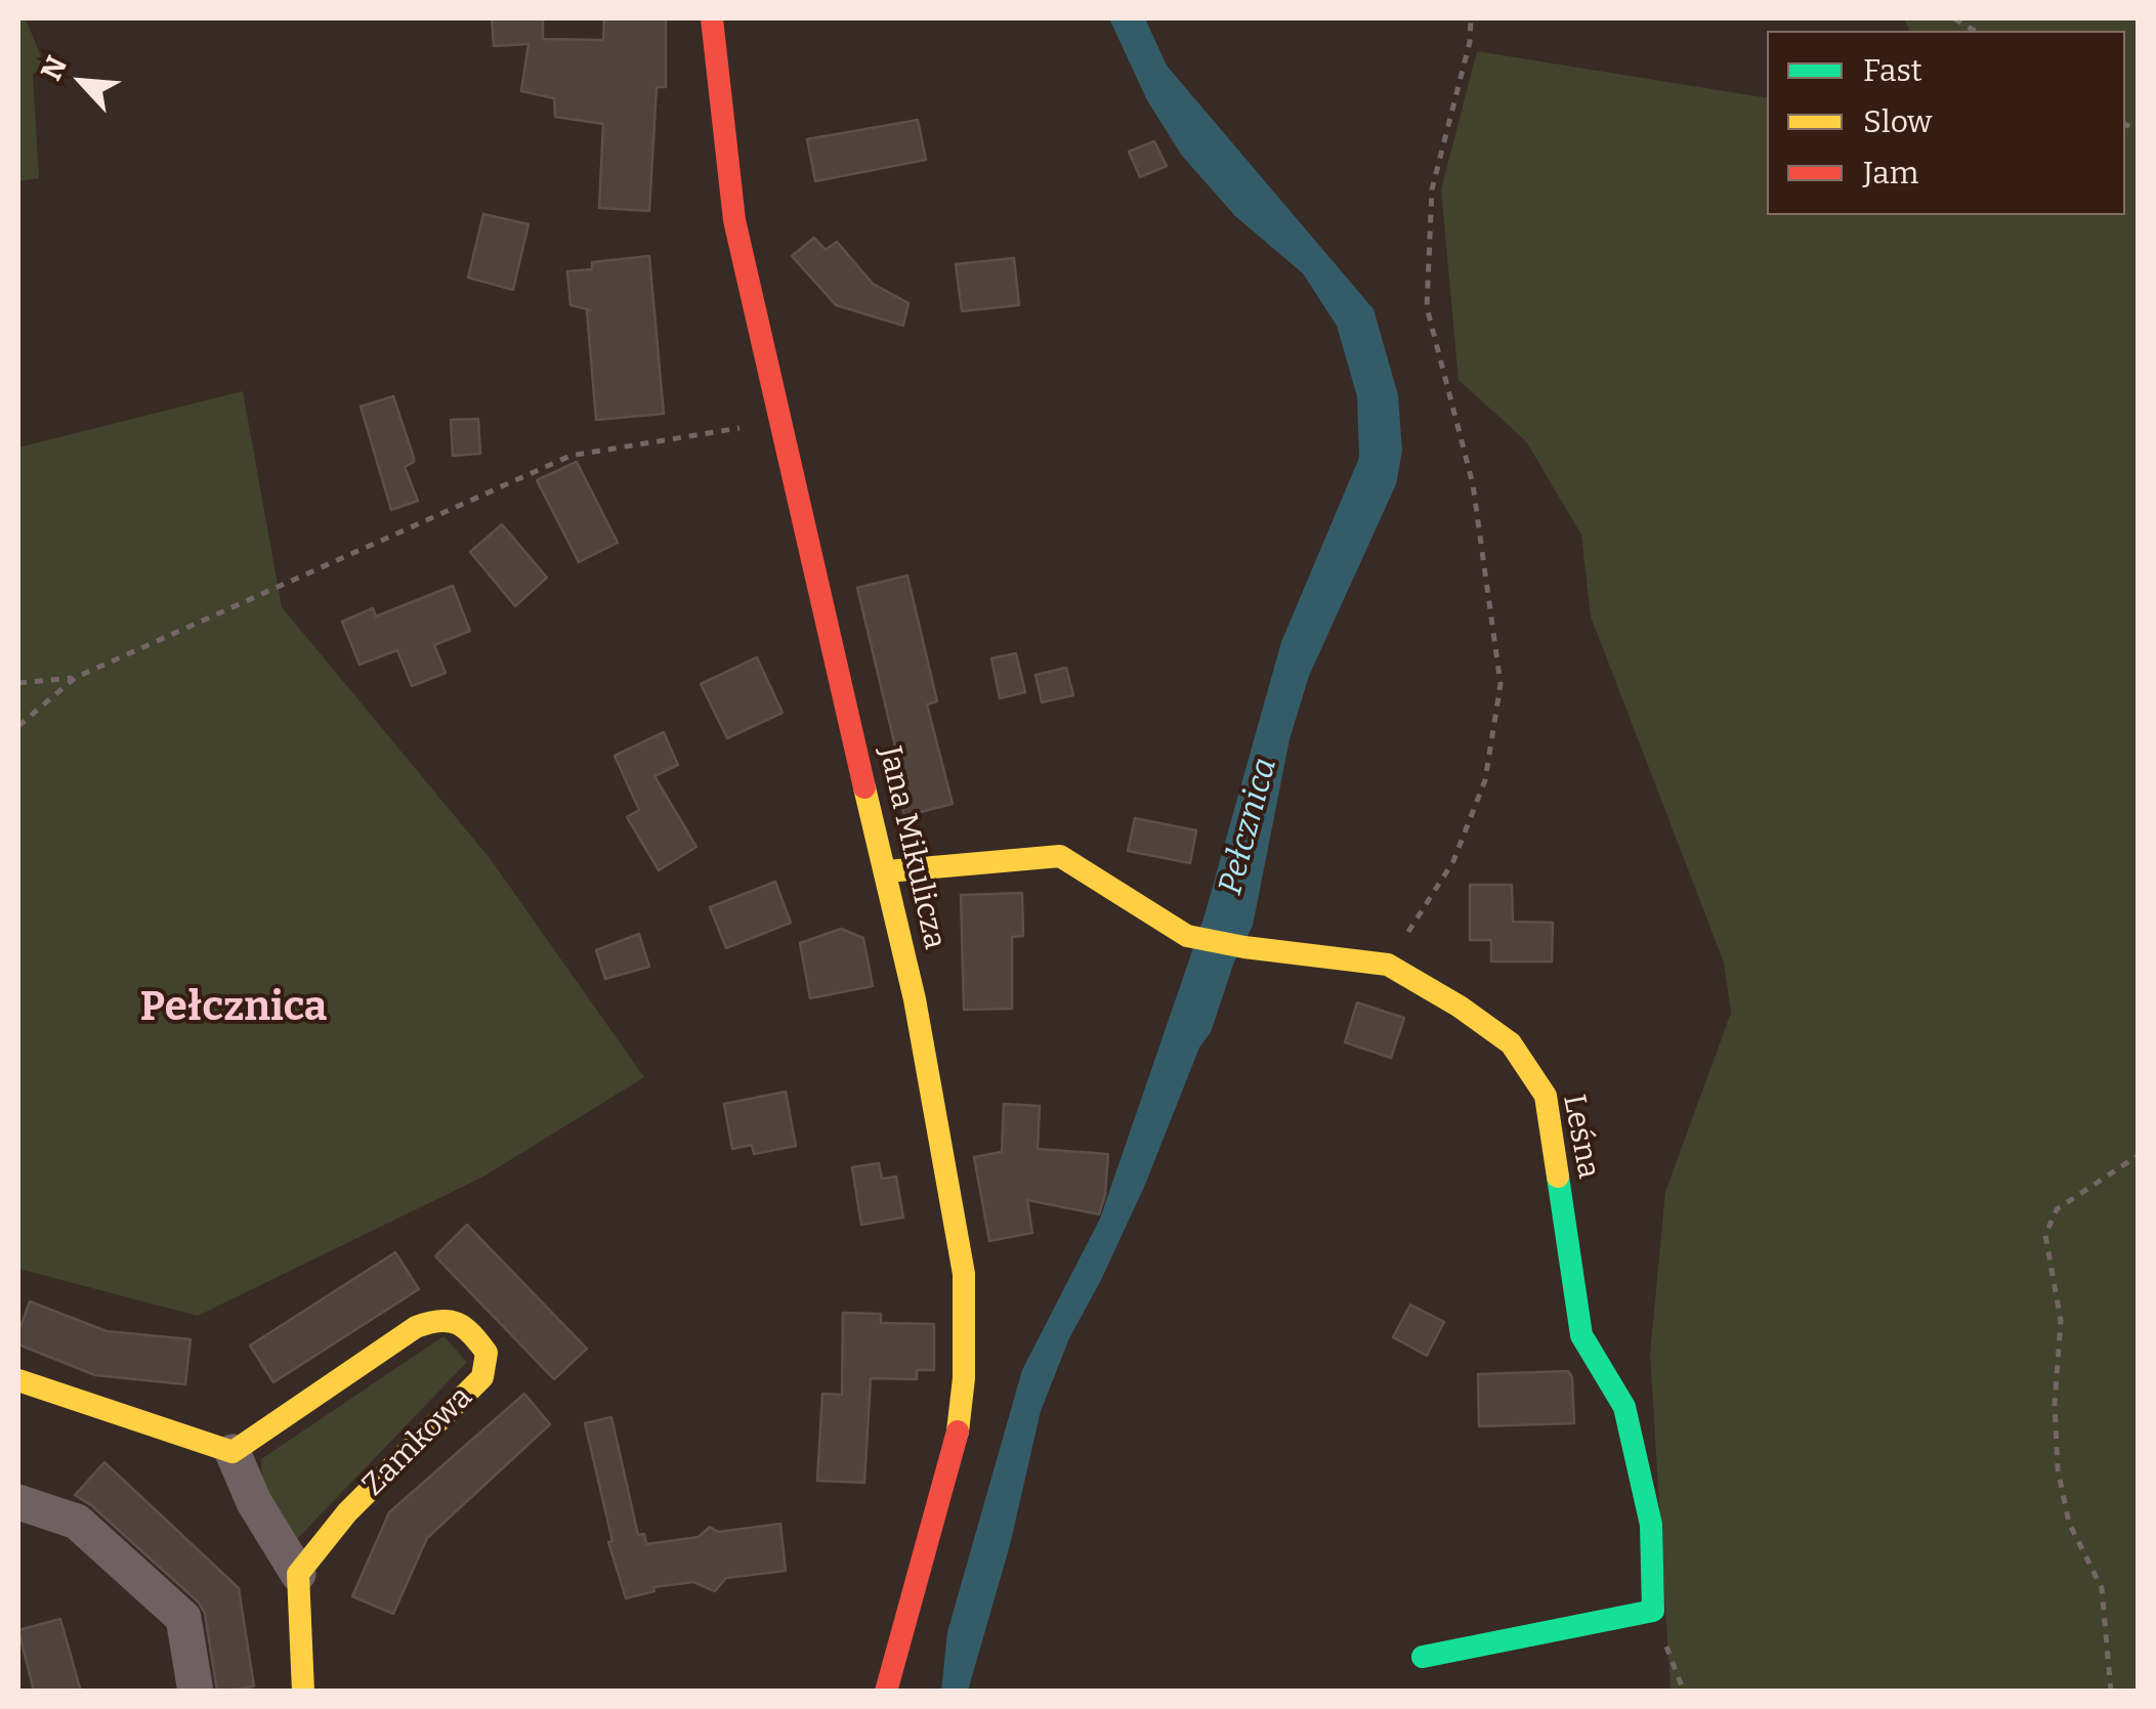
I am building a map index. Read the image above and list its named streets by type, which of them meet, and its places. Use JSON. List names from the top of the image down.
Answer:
{
  "streets": {
    "street": ["Jana Mikulicza", "Leśna", "Zamkowa"]
  },
  "crossings": [
    ["Jana Mikulicza", "Leśna"]
  ],
  "districts": ["Pełcznica"],
  "water": ["Pełcznica"],
  "legend": ["Fast", "Slow", "Jam"],
  "north": "top left"
}
